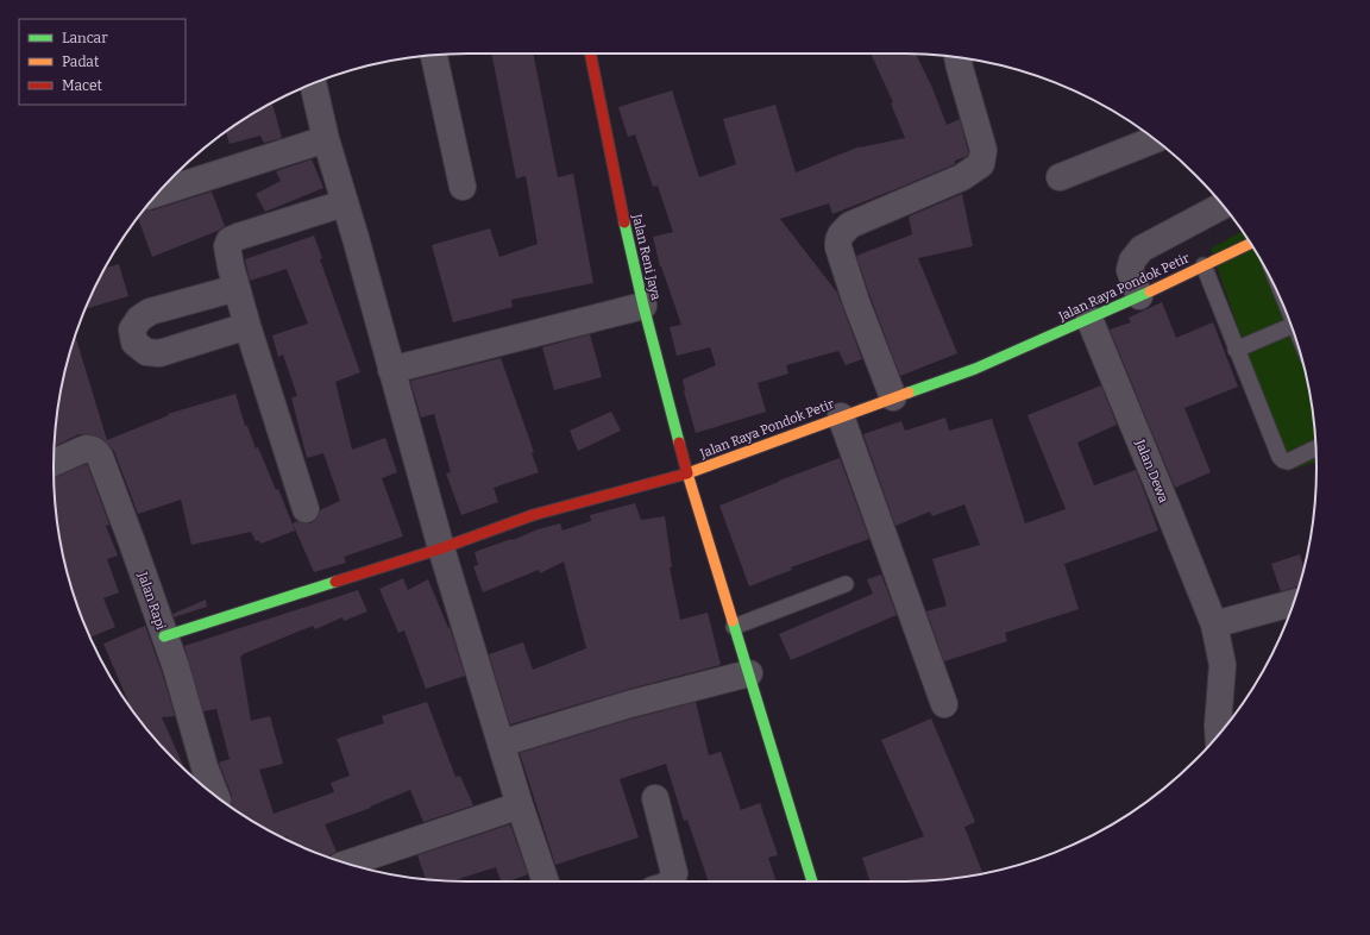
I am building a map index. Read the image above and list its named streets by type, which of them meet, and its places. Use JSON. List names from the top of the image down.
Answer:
{
  "streets": {
    "main road": ["Jalan Reni Jaya", "Jalan Raya Pondok Petir"],
    "street": ["Jalan Dewa", "Jalan Rapi"]
  },
  "crossings": [
    ["Jalan Reni Jaya", "Jalan Raya Pondok Petir"],
    ["Jalan Raya Pondok Petir", "Jalan Dewa"],
    ["Jalan Raya Pondok Petir", "Jalan Rapi"]
  ],
  "legend": ["Lancar", "Padat", "Macet"]
}
